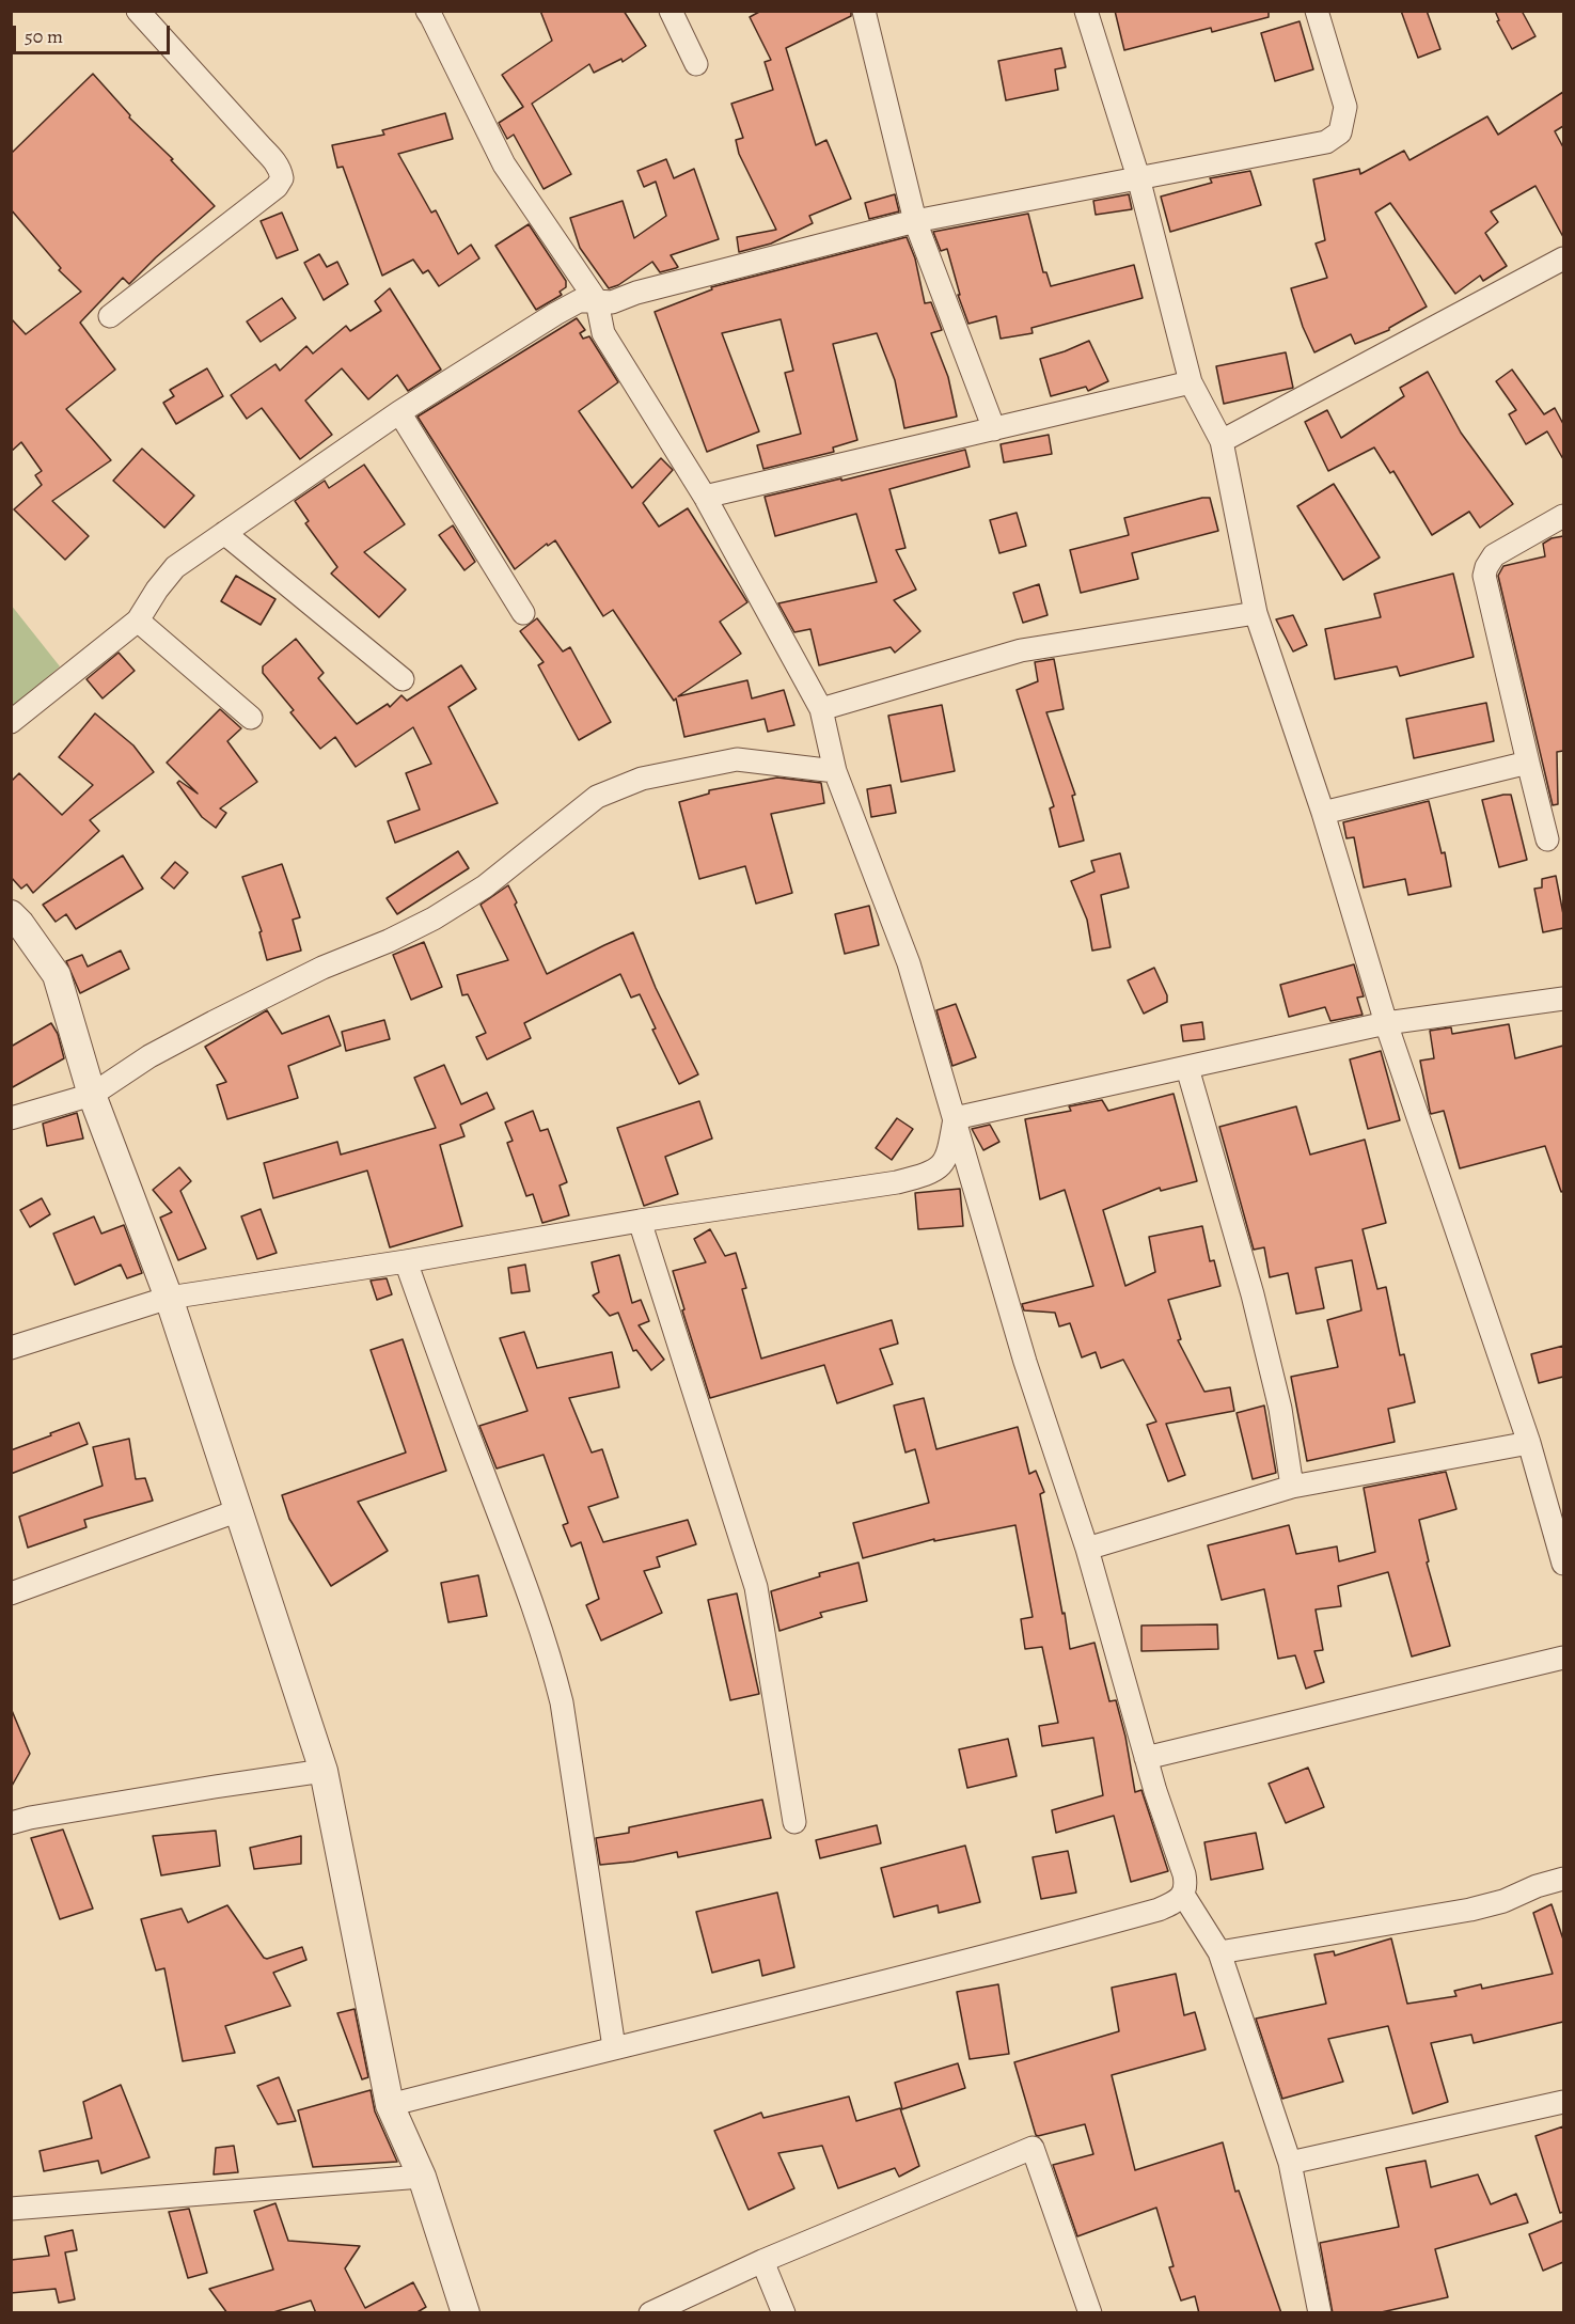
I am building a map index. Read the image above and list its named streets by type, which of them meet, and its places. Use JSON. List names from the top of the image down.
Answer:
{
  "scale_bar": "50 m"
}
